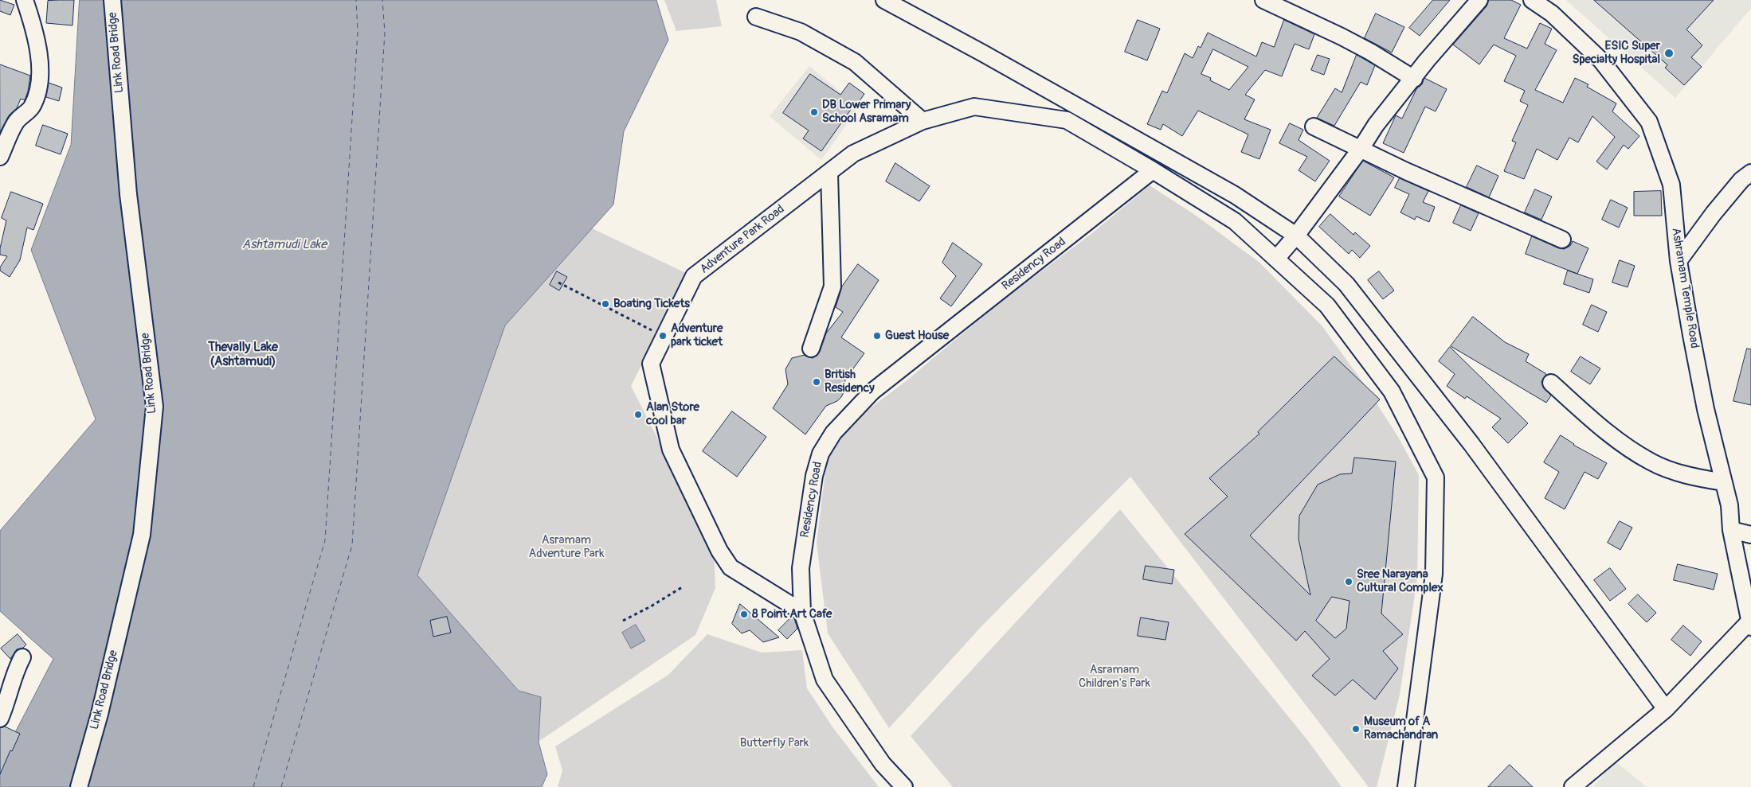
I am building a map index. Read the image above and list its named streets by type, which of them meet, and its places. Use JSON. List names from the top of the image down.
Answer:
{
  "streets": {
    "street": [
      "Link Road Bridge",
      "Adventure Park Road",
      "Residency Road",
      "Ashramam Temple Road"
    ]
  },
  "crossings": [
    ["Adventure Park Road", "Residency Road"]
  ],
  "districts": ["Thevally Lake (Ashtamudi)"],
  "water": ["Ashtamudi Lake"],
  "parks": ["Asramam Adventure Park", "Asramam Children's Park", "Butterfly Park"],
  "places": [
    "ESIC Super Specialty Hospital",
    "DB Lower Primary School Asramam",
    "Boating Tickets",
    "Adventure park ticket",
    "Guest House",
    "British Residency",
    "Alan Store cool bar",
    "Sree Narayana Cultural Complex",
    "8 Point Art Cafe",
    "Museum of A Ramachandran"
  ]
}
